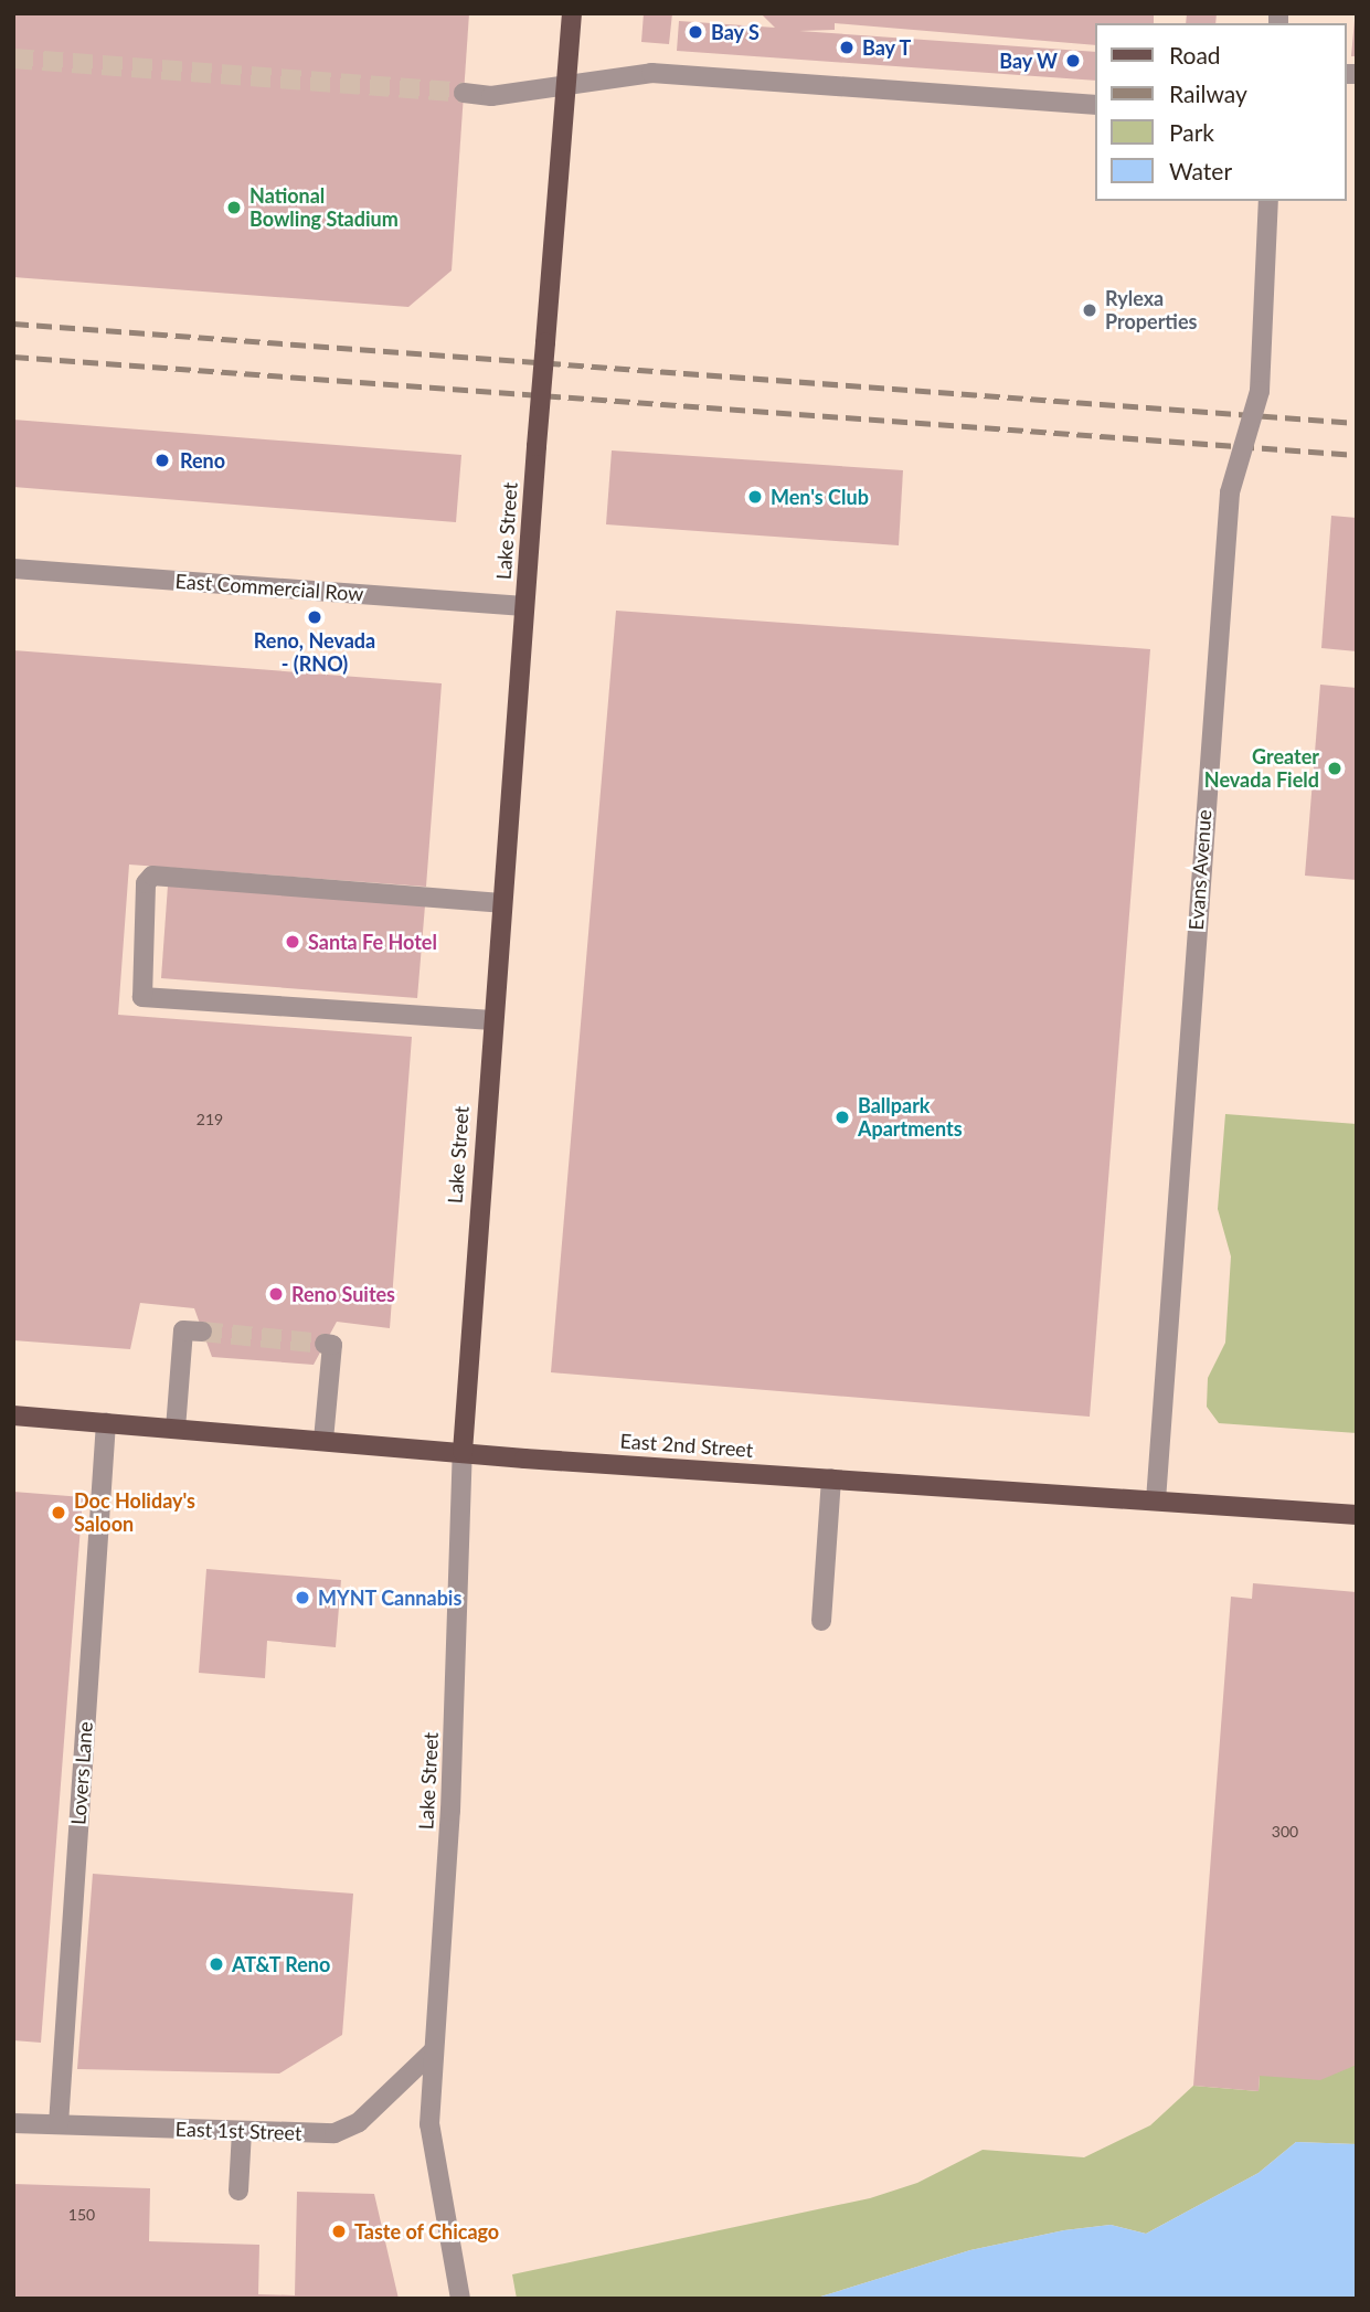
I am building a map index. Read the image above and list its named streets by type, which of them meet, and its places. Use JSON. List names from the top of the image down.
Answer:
{
  "streets": {
    "main road": ["Lake Street", "East 2nd Street"],
    "street": [
      "East Commercial Row",
      "Evans Avenue",
      "Lovers Lane",
      "East 1st Street"
    ]
  },
  "crossings": [
    ["Lake Street", "East Commercial Row"],
    ["Lake Street", "East 2nd Street"],
    ["Lake Street", "East 1st Street"],
    ["Evans Avenue", "East 2nd Street"],
    ["East 2nd Street", "Lovers Lane"],
    ["Lovers Lane", "East 1st Street"]
  ],
  "places": [
    "Bay S",
    "Bay T",
    "Bay W",
    "National Bowling Stadium",
    "Rylexa Properties",
    "Reno",
    "Men's Club",
    "Reno, Nevada - (RNO)",
    "Greater Nevada Field",
    "Santa Fe Hotel",
    "Ballpark Apartments",
    "Reno Suites",
    "Doc Holiday's Saloon",
    "MYNT Cannabis",
    "AT&T Reno",
    "Taste of Chicago"
  ],
  "house_numbers": ["219", "300", "150"],
  "legend": [
    "Road",
    "Railway",
    "Park",
    "Water"
  ]
}
